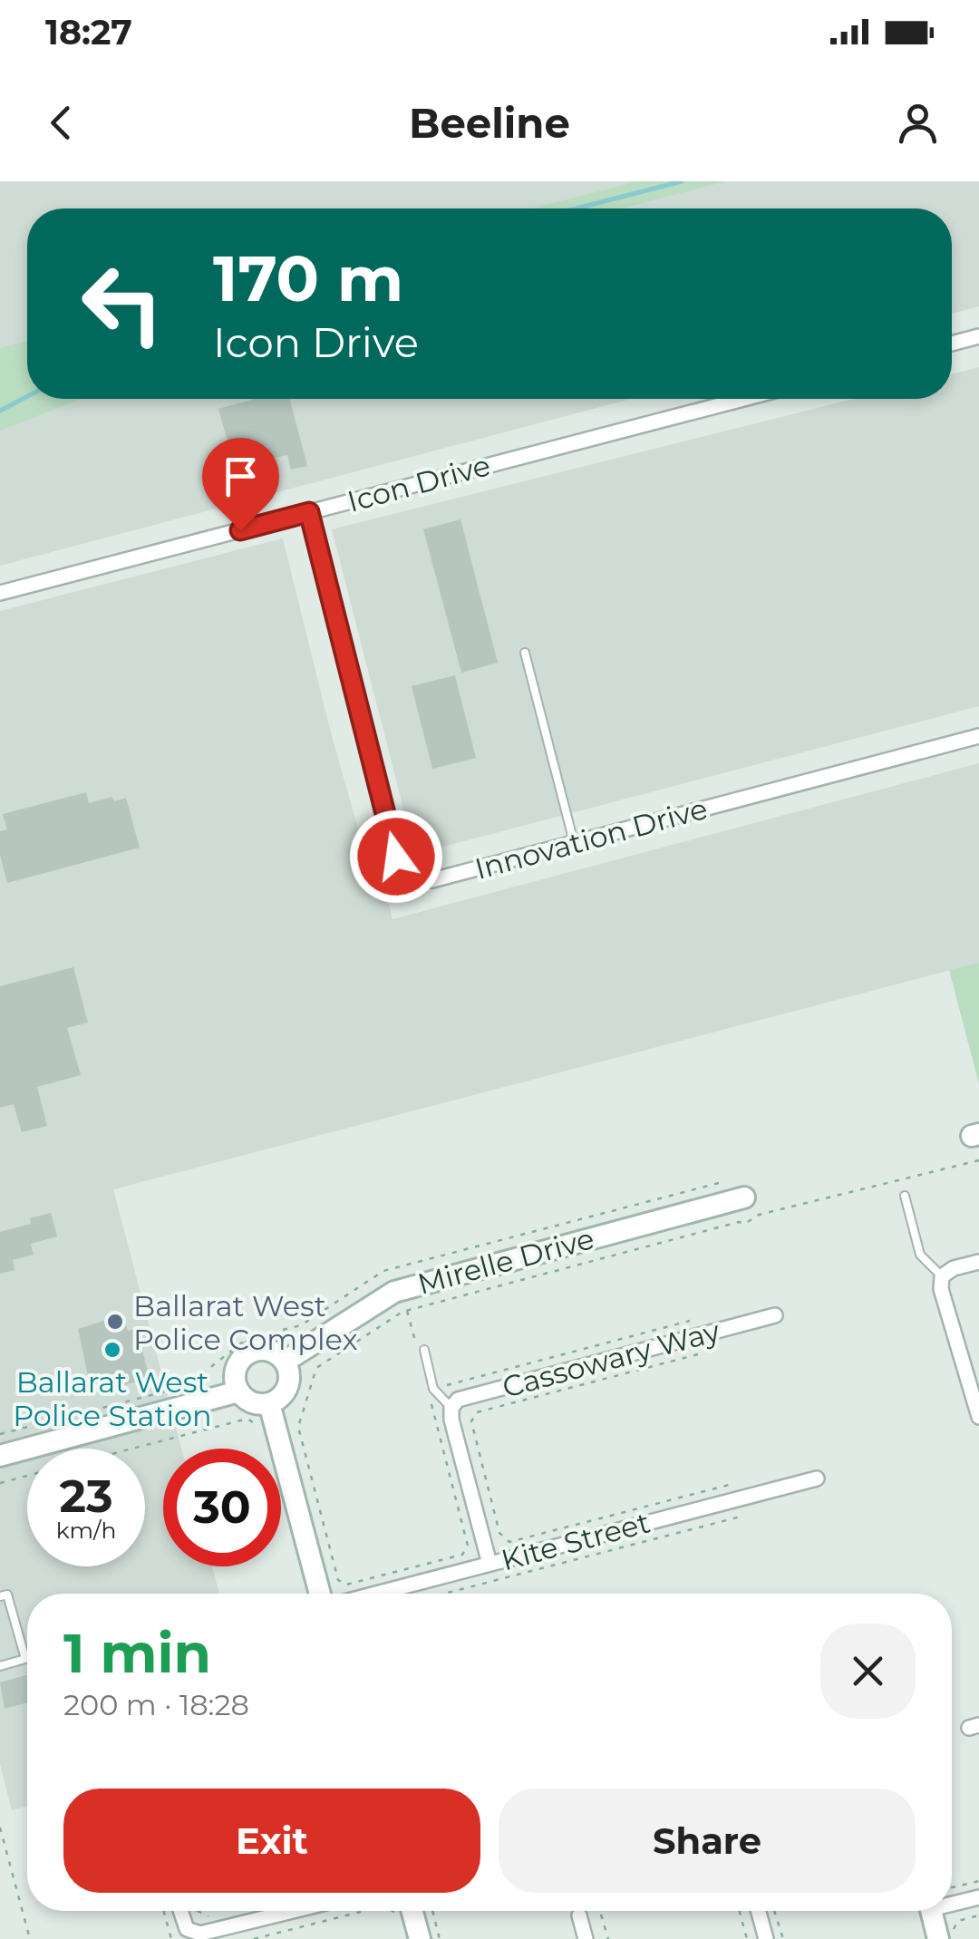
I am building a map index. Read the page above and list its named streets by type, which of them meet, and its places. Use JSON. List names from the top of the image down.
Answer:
{
  "streets": {
    "street": [
      "Icon Drive",
      "Innovation Drive",
      "Mirelle Drive",
      "Cassowary Way",
      "Kite Street"
    ]
  },
  "crossings": [
    ["Icon Drive", "Innovation Drive"]
  ],
  "places": ["Ballarat West Police Complex", "Ballarat West Police Station"],
  "page": {
    "status": "18:27",
    "header": "Beeline",
    "turn": ["170 m", "Icon Drive"],
    "speed": "23 km/h",
    "limit": "30",
    "heading": ["1 min", "200 m · 18:28"],
    "buttons": ["Exit", "Share"]
  }
}
